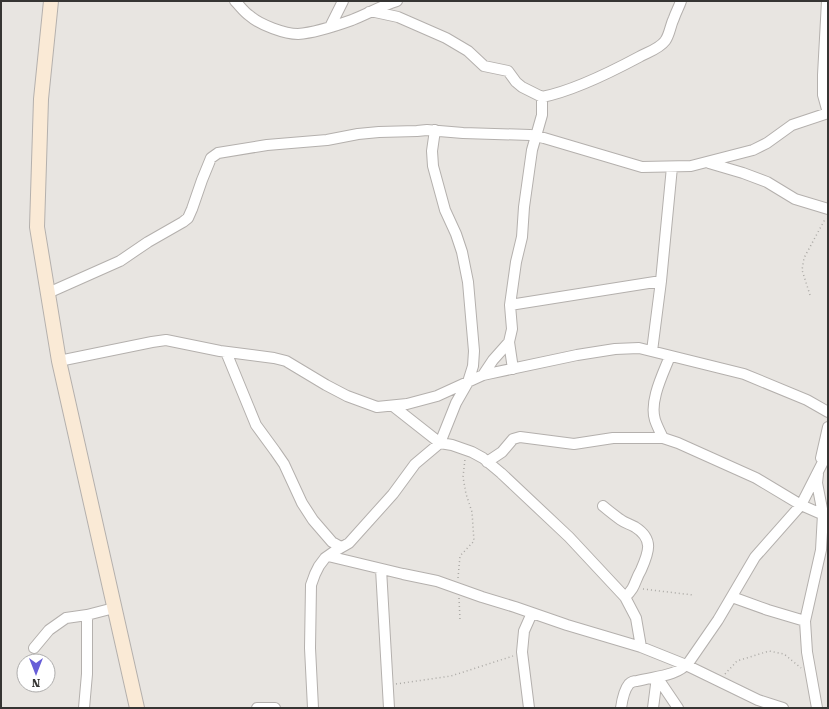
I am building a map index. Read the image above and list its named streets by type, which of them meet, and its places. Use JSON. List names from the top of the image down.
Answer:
{
  "north": "bottom"
}
